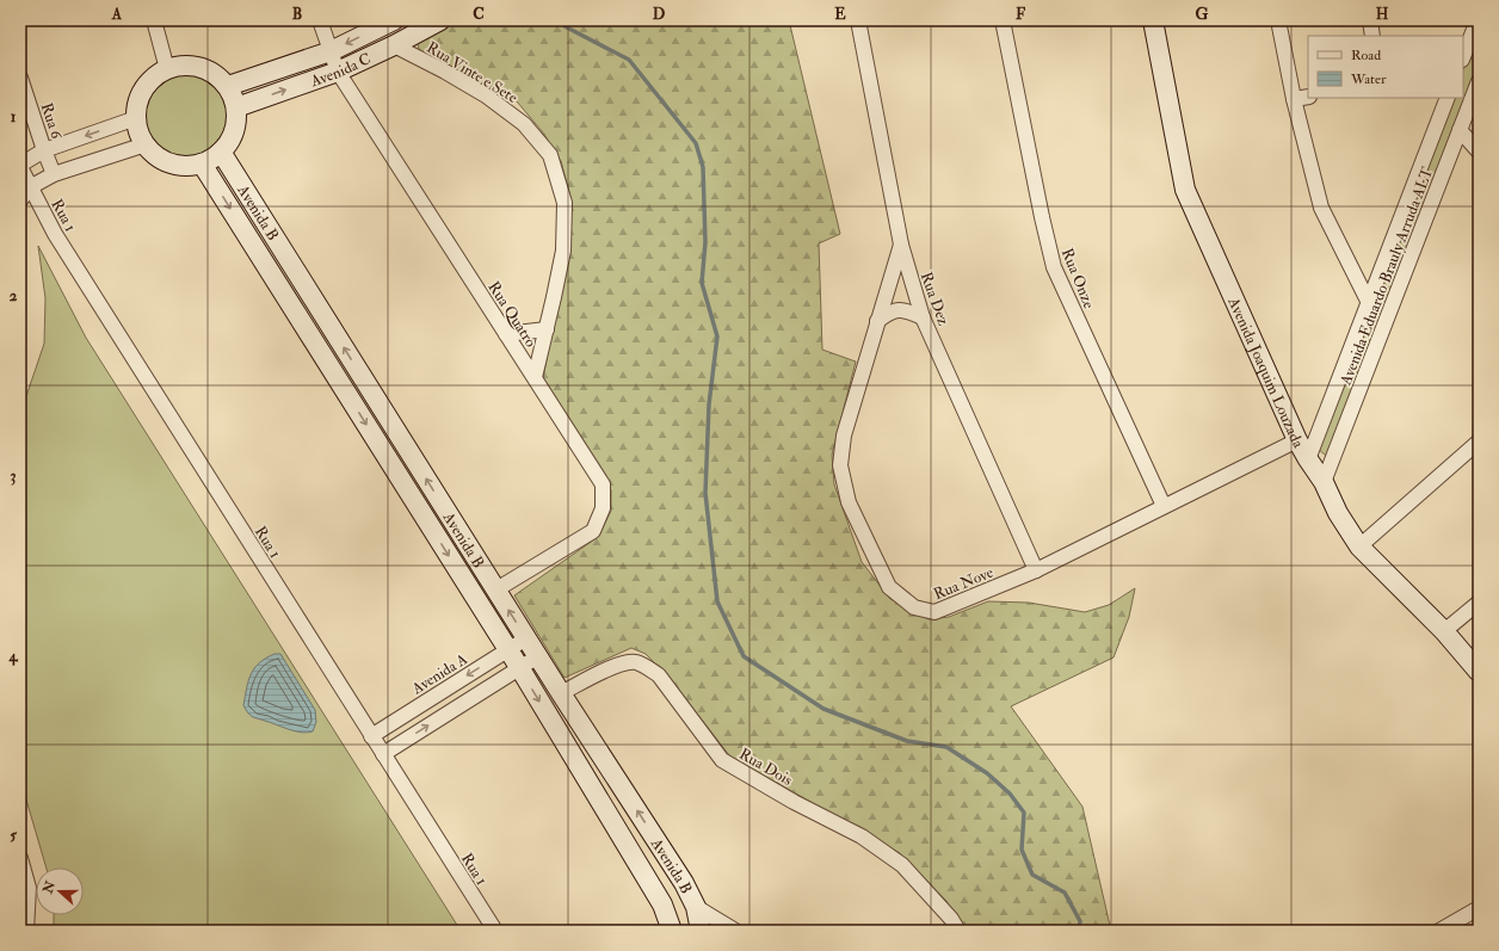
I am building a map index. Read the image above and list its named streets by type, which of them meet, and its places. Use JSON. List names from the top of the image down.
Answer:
{
  "streets": {
    "street": [
      "Avenida C",
      "Rua Vinte e Sete",
      "Rua 6",
      "Avenida B",
      "Rua 1",
      "Avenida Eduardo Brauly Arruda ALT",
      "Rua Onze",
      "Rua Dez",
      "Rua Quatro",
      "Avenida Joaquim Louzada",
      "Rua Nove",
      "Avenida A",
      "Rua Dois"
    ]
  },
  "crossings": [
    ["Avenida C", "Rua Vinte e Sete"],
    ["Avenida C", "Avenida B"],
    ["Avenida C", "Rua Quatro"],
    ["Rua Vinte e Sete", "Rua Quatro"],
    ["Avenida B", "Rua Quatro"],
    ["Avenida B", "Avenida A"],
    ["Avenida B", "Rua Dois"],
    ["Rua 1", "Avenida A"],
    ["Avenida Eduardo Brauly Arruda ALT", "Avenida Joaquim Louzada"],
    ["Rua Onze", "Rua Nove"],
    ["Rua Dez", "Rua Nove"],
    ["Avenida Joaquim Louzada", "Rua Nove"]
  ],
  "legend": ["Road", "Water"],
  "north": "left",
  "grid": {
    "columns": [
      "A",
      "B",
      "C",
      "D",
      "E",
      "F",
      "G",
      "H"
    ],
    "rows": [
      "1",
      "2",
      "3",
      "4",
      "5"
    ]
  }
}
